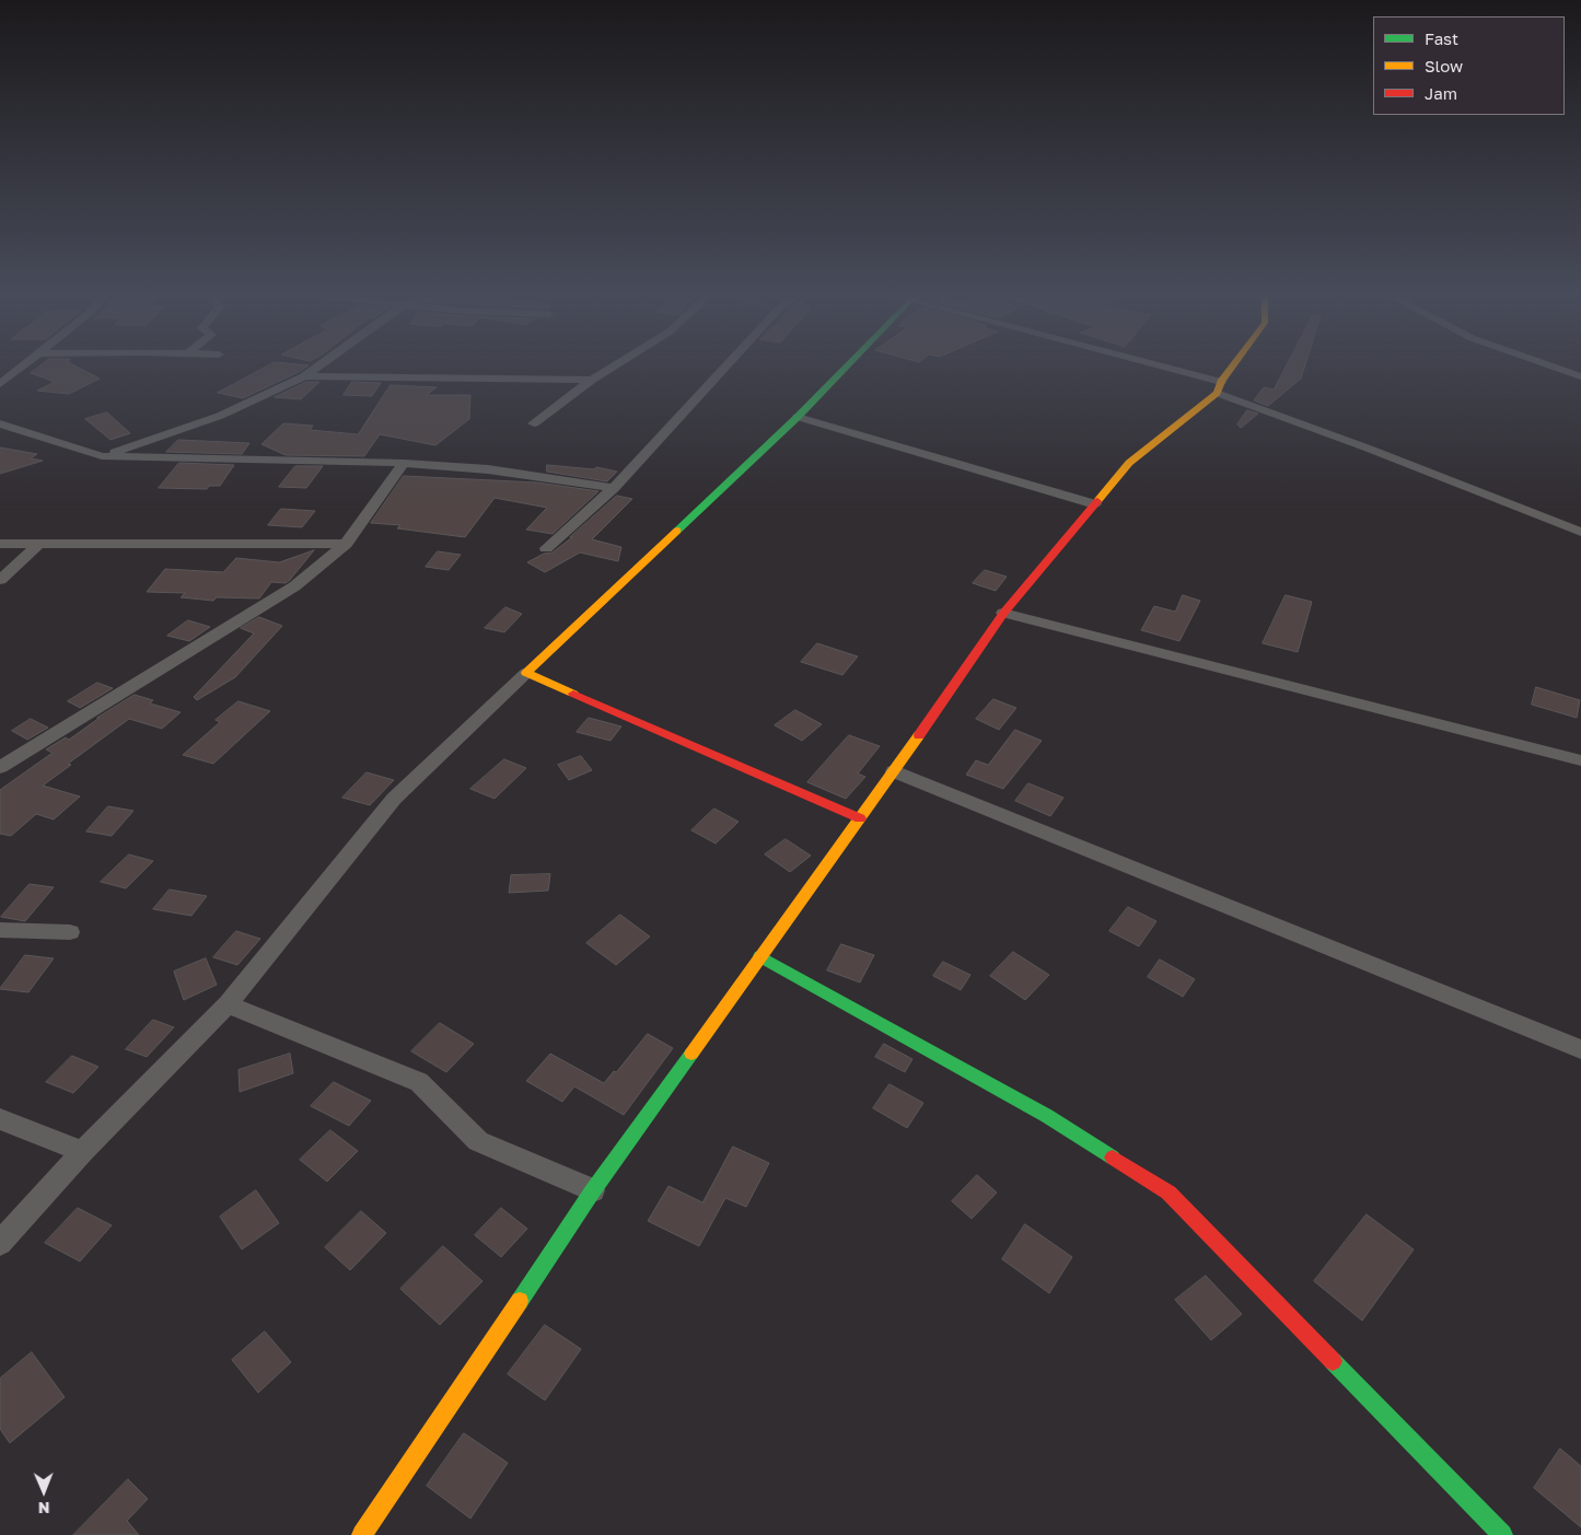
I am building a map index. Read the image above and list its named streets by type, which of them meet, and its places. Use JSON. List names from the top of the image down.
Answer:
{
  "legend": ["Fast", "Slow", "Jam"],
  "north": "bottom"
}
